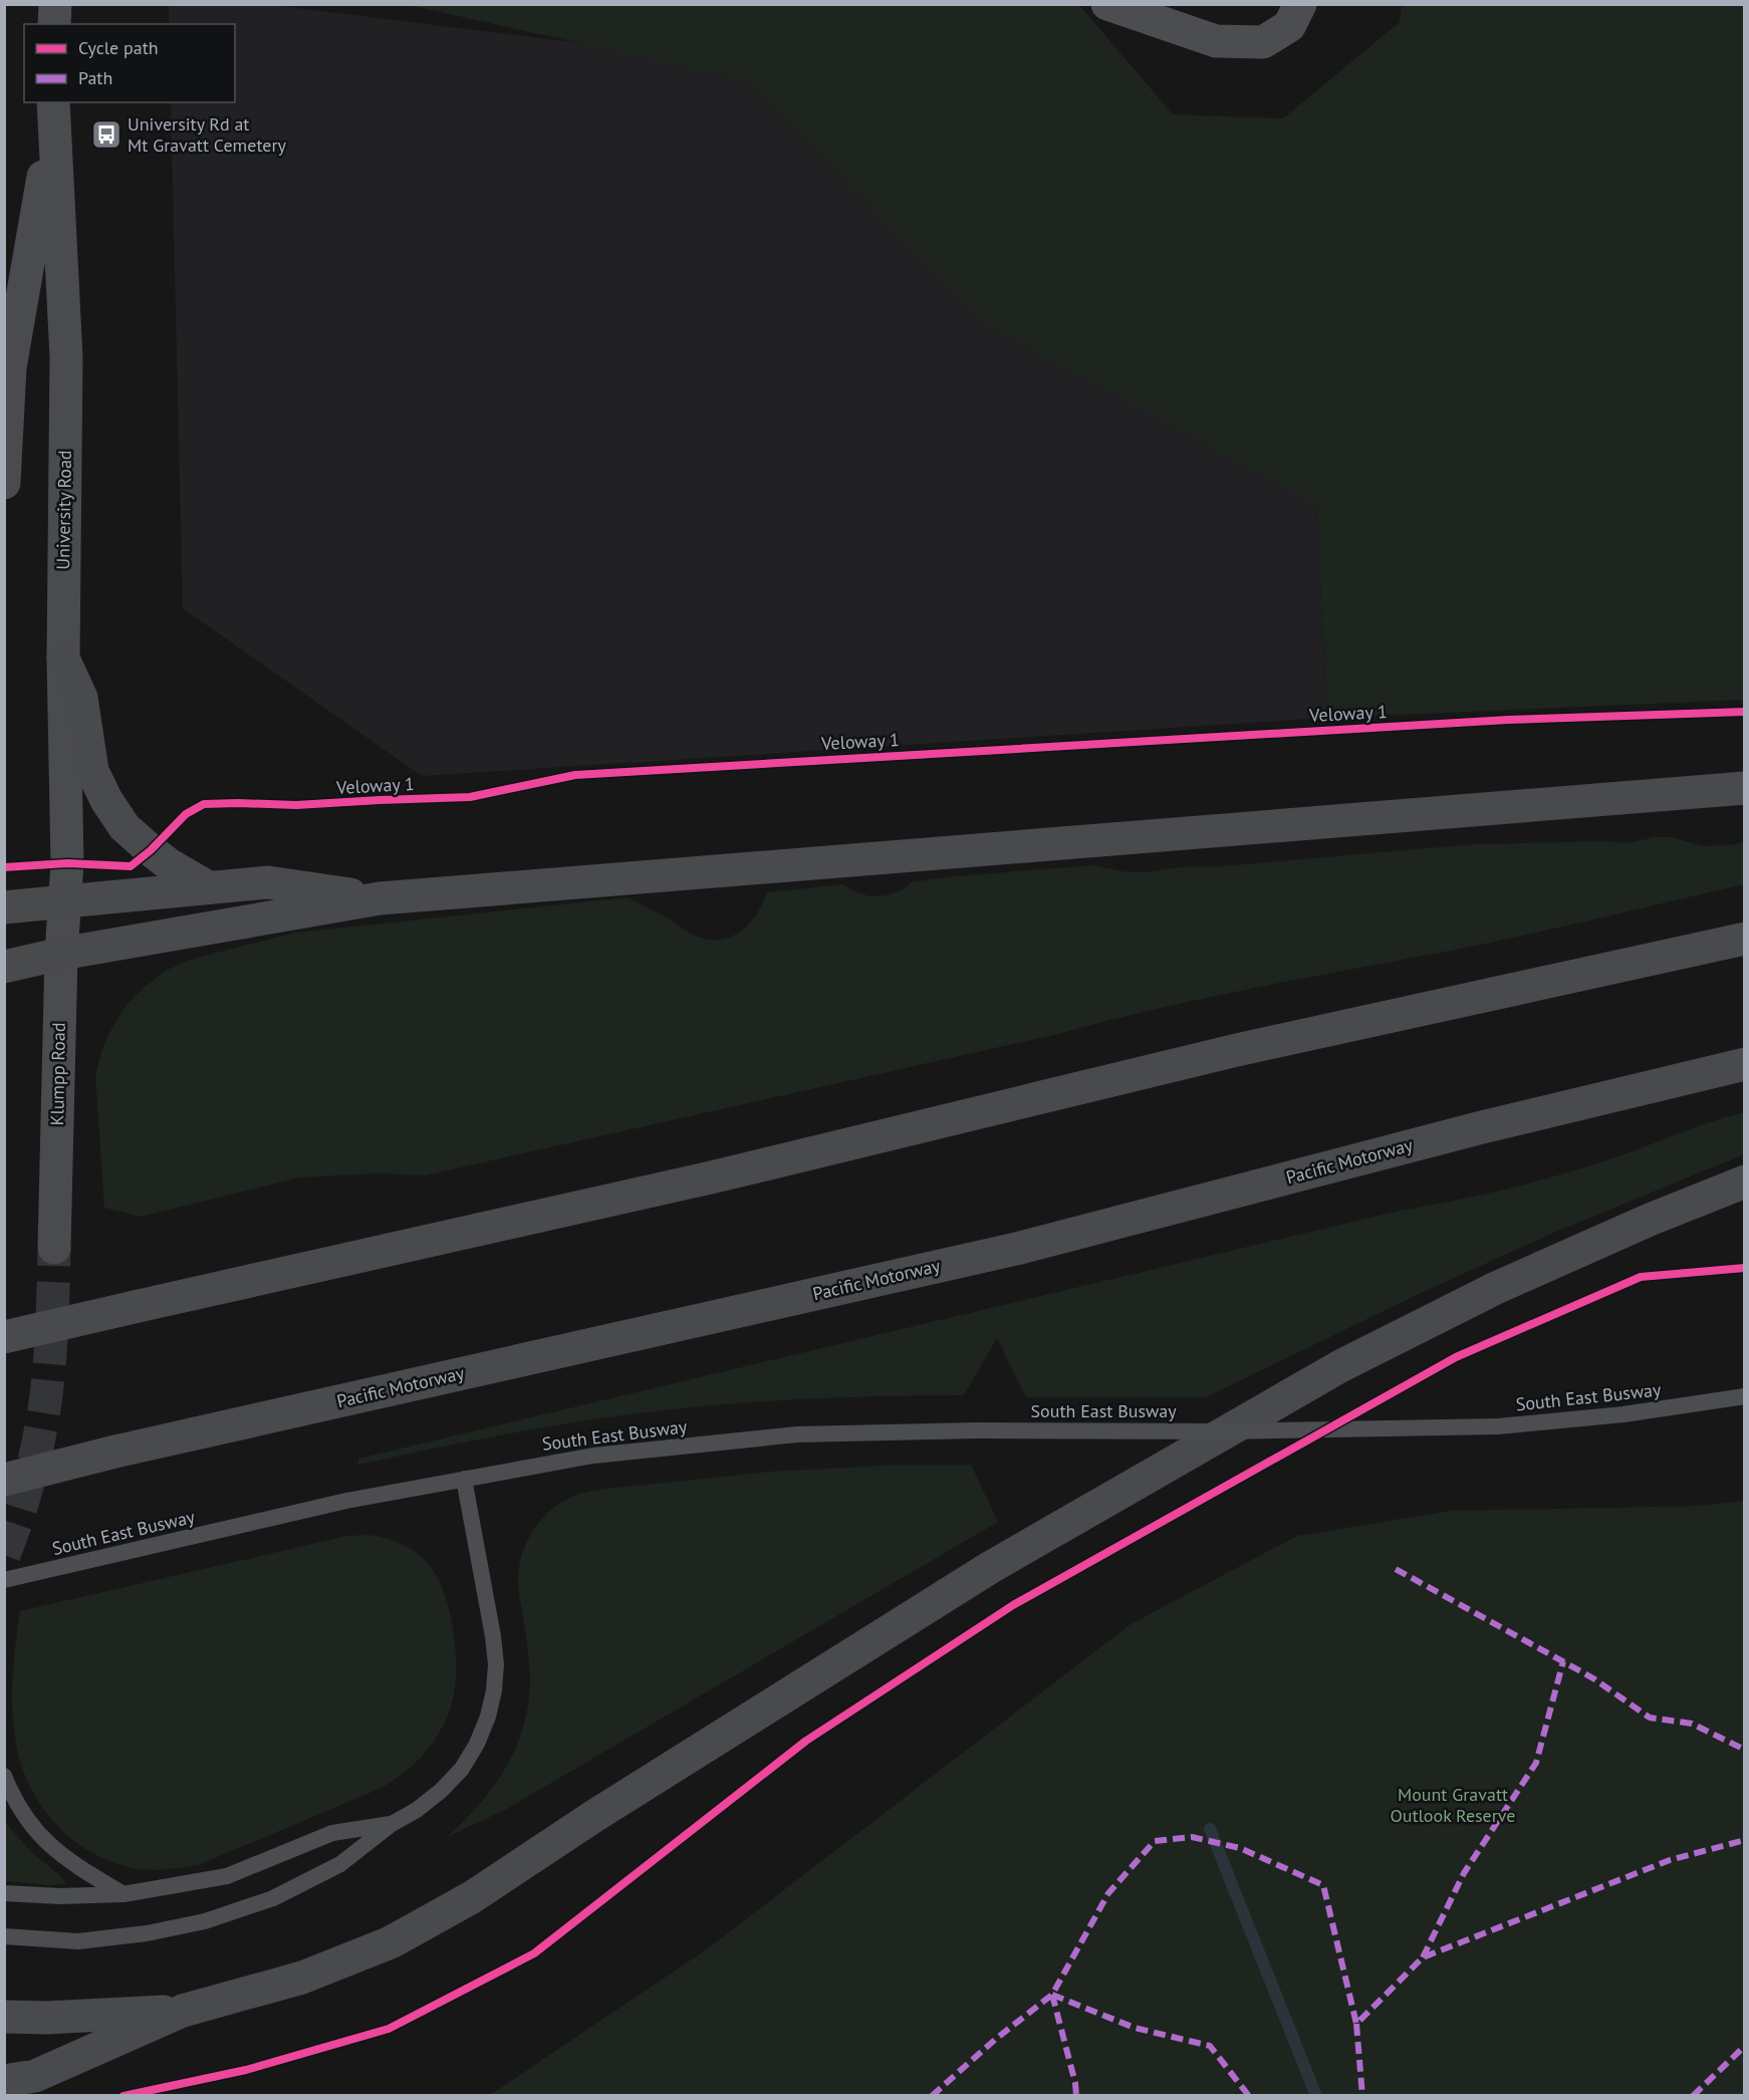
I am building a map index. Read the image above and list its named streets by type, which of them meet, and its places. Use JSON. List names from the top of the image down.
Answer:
{
  "streets": {
    "highway": ["Pacific Motorway"],
    "street": ["University Road", "Klumpp Road"],
    "lane": ["South East Busway"],
    "cycle path": ["Veloway 1"]
  },
  "crossings": [
    ["University Road", "Klumpp Road"]
  ],
  "parks": ["Mount Gravatt Outlook Reserve"],
  "places": {
    "bus stop": ["University Rd at Mt Gravatt Cemetery"]
  },
  "legend": ["Cycle path", "Path"]
}
